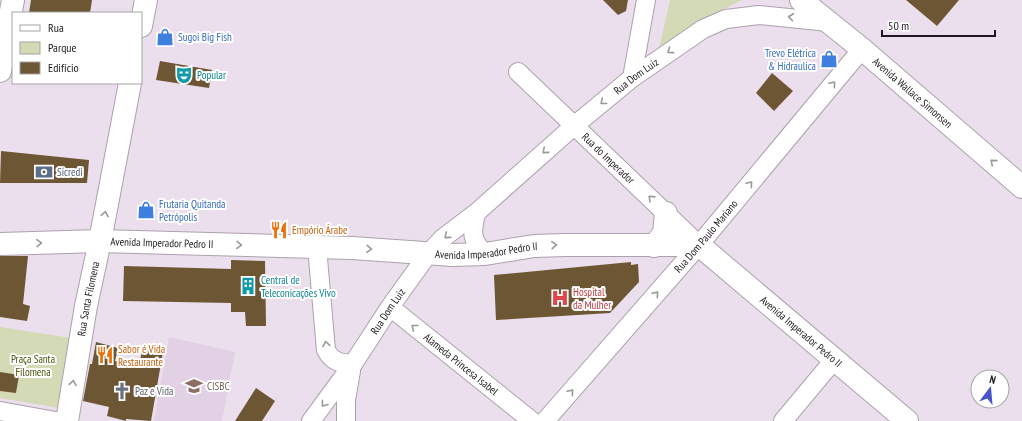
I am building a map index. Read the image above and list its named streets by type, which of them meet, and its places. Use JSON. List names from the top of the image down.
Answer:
{
  "streets": {
    "street": [
      "Rua Dom Luiz",
      "Avenida Wallace Simonsen",
      "Rua do Imperador",
      "Rua Dom Paulo Mariano",
      "Avenida Imperador Pedro II",
      "Rua Santa Filomena",
      "Alameda Princesa Isabel"
    ]
  },
  "crossings": [
    ["Rua Dom Luiz", "Avenida Wallace Simonsen"],
    ["Rua Dom Luiz", "Rua do Imperador"],
    ["Rua Dom Luiz", "Avenida Imperador Pedro II"],
    ["Rua Dom Luiz", "Alameda Princesa Isabel"],
    ["Avenida Wallace Simonsen", "Rua Dom Paulo Mariano"],
    ["Rua do Imperador", "Rua Dom Paulo Mariano"],
    ["Rua do Imperador", "Avenida Imperador Pedro II"],
    ["Rua Dom Paulo Mariano", "Avenida Imperador Pedro II"],
    ["Avenida Imperador Pedro II", "Rua Santa Filomena"]
  ],
  "one_way": [
    "Rua Dom Luiz",
    "Avenida Wallace Simonsen",
    "Rua do Imperador",
    "Rua Dom Paulo Mariano",
    "Avenida Imperador Pedro II",
    "Rua Santa Filomena",
    "Alameda Princesa Isabel"
  ],
  "parks": ["Praça Santa Filomena"],
  "places": {
    "shop": ["Sugoi Big Fish", "Trevo Elétrica & Hidraulica", "Frutaria Quitanda Petrópolis"],
    "theatre": ["Popular"],
    "bank": ["Sicredi"],
    "restaurant": ["Empório Árabe", "Sabor é Vida Restaurante"],
    "building": ["Central de Teleconicações Vivo"],
    "hospital": ["Hospital da Mulher"],
    "school or university": ["CISBC"],
    "church": ["Paz e Vida"]
  },
  "legend": ["Rua", "Parque", "Edifício"],
  "scale_bar": "50 m",
  "north": "top"
}
